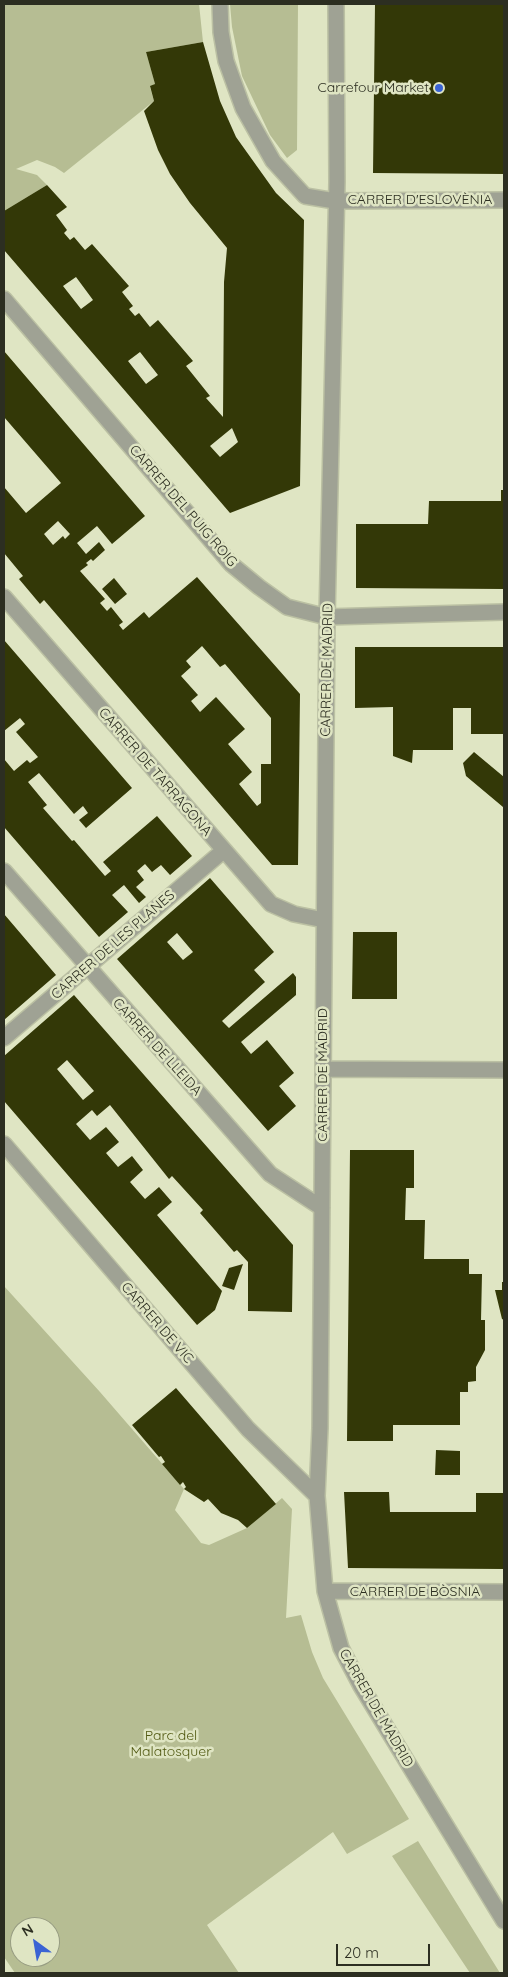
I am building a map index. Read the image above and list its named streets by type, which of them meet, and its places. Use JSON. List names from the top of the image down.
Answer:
{
  "streets": {
    "street": [
      "CARRER D'ESLOVÈNIA",
      "CARRER DEL PUIG ROIG",
      "CARRER DE MADRID",
      "CARRER DE TARRAGONA",
      "CARRER DE LES PLANES",
      "CARRER DE LLEIDA",
      "CARRER DE VIC",
      "CARRER DE BÒSNIA"
    ]
  },
  "crossings": [
    ["CARRER D'ESLOVÈNIA", "CARRER DE MADRID"],
    ["CARRER DEL PUIG ROIG", "CARRER DE MADRID"],
    ["CARRER DE MADRID", "CARRER DE TARRAGONA"],
    ["CARRER DE MADRID", "CARRER DE LLEIDA"],
    ["CARRER DE MADRID", "CARRER DE VIC"],
    ["CARRER DE MADRID", "CARRER DE BÒSNIA"],
    ["CARRER DE TARRAGONA", "CARRER DE LES PLANES"],
    ["CARRER DE LES PLANES", "CARRER DE LLEIDA"]
  ],
  "parks": ["Parc del Malatosquer"],
  "places": ["Carrefour Market"],
  "scale_bar": "20 m",
  "north": "top left"
}
